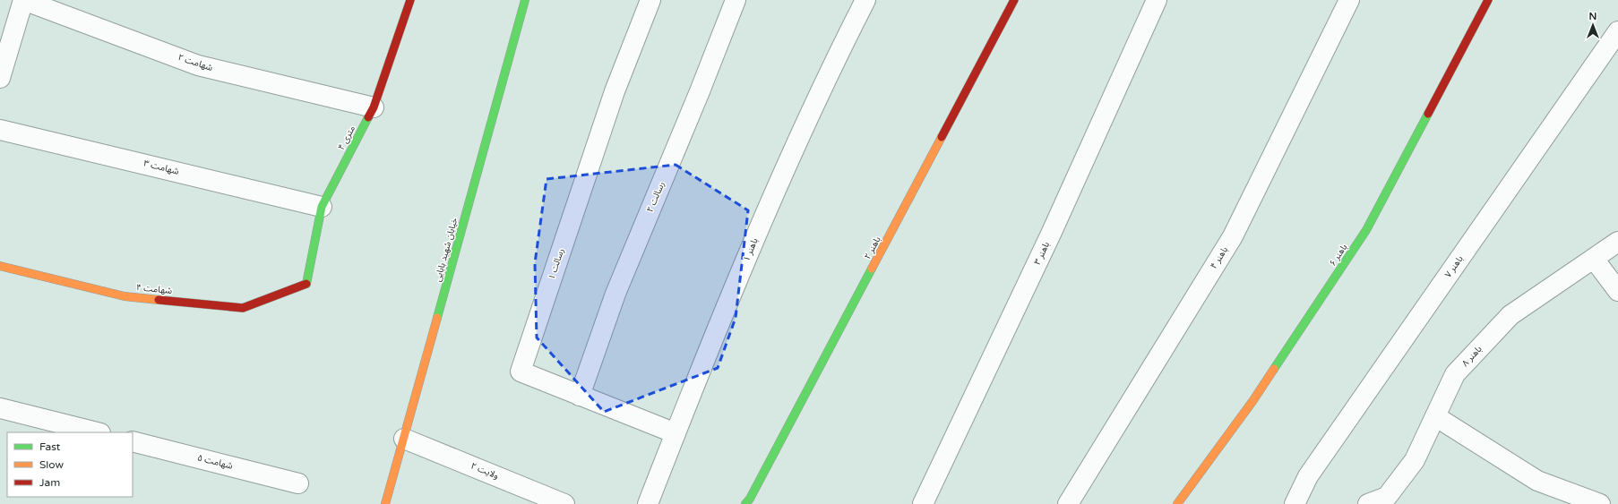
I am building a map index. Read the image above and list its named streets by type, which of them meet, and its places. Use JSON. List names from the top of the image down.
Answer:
{
  "streets": {
    "street": [
      "شهامت ۲",
      "۴ متری",
      "شهامت ۳",
      "رسالت ۲",
      "باهنر ۲",
      "خیابان شهید بابایی",
      "باهنر ۱",
      "باهنر ۳",
      "باهنر ۶",
      "باهنر ۴",
      "رسالت ۱",
      "باهنر ۷",
      "شهامت ۴",
      "باهنر ۸",
      "شهامت ۵",
      "ولایت ۲"
    ]
  },
  "crossings": [
    ["شهامت ۲", "۴ متری"],
    ["۴ متری", "شهامت ۳"],
    ["۴ متری", "شهامت ۴"],
    ["رسالت ۲", "رسالت ۱"],
    ["خیابان شهید بابایی", "ولایت ۲"],
    ["باهنر ۱", "رسالت ۱"]
  ],
  "legend": ["Fast", "Slow", "Jam"],
  "north": "top"
}
